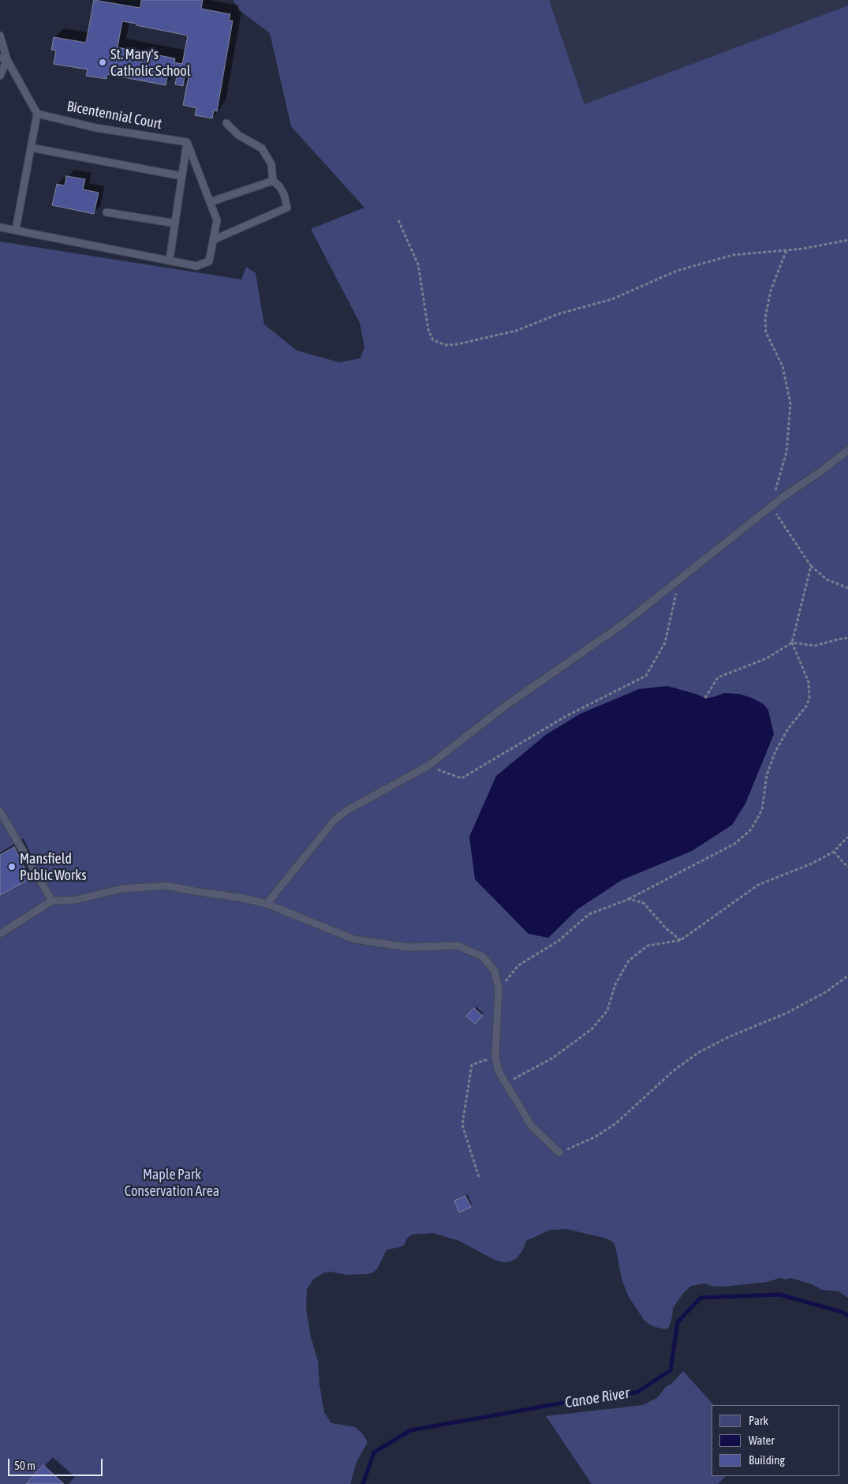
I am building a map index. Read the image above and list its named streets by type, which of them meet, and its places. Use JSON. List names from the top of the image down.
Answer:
{
  "streets": {
    "lane": ["Bicentennial Court"]
  },
  "water": ["Canoe River"],
  "parks": ["Maple Park Conservation Area"],
  "places": ["St. Mary's Catholic School", "Mansfield Public Works"],
  "legend": ["Park", "Water", "Building"],
  "scale_bar": "50 m"
}
